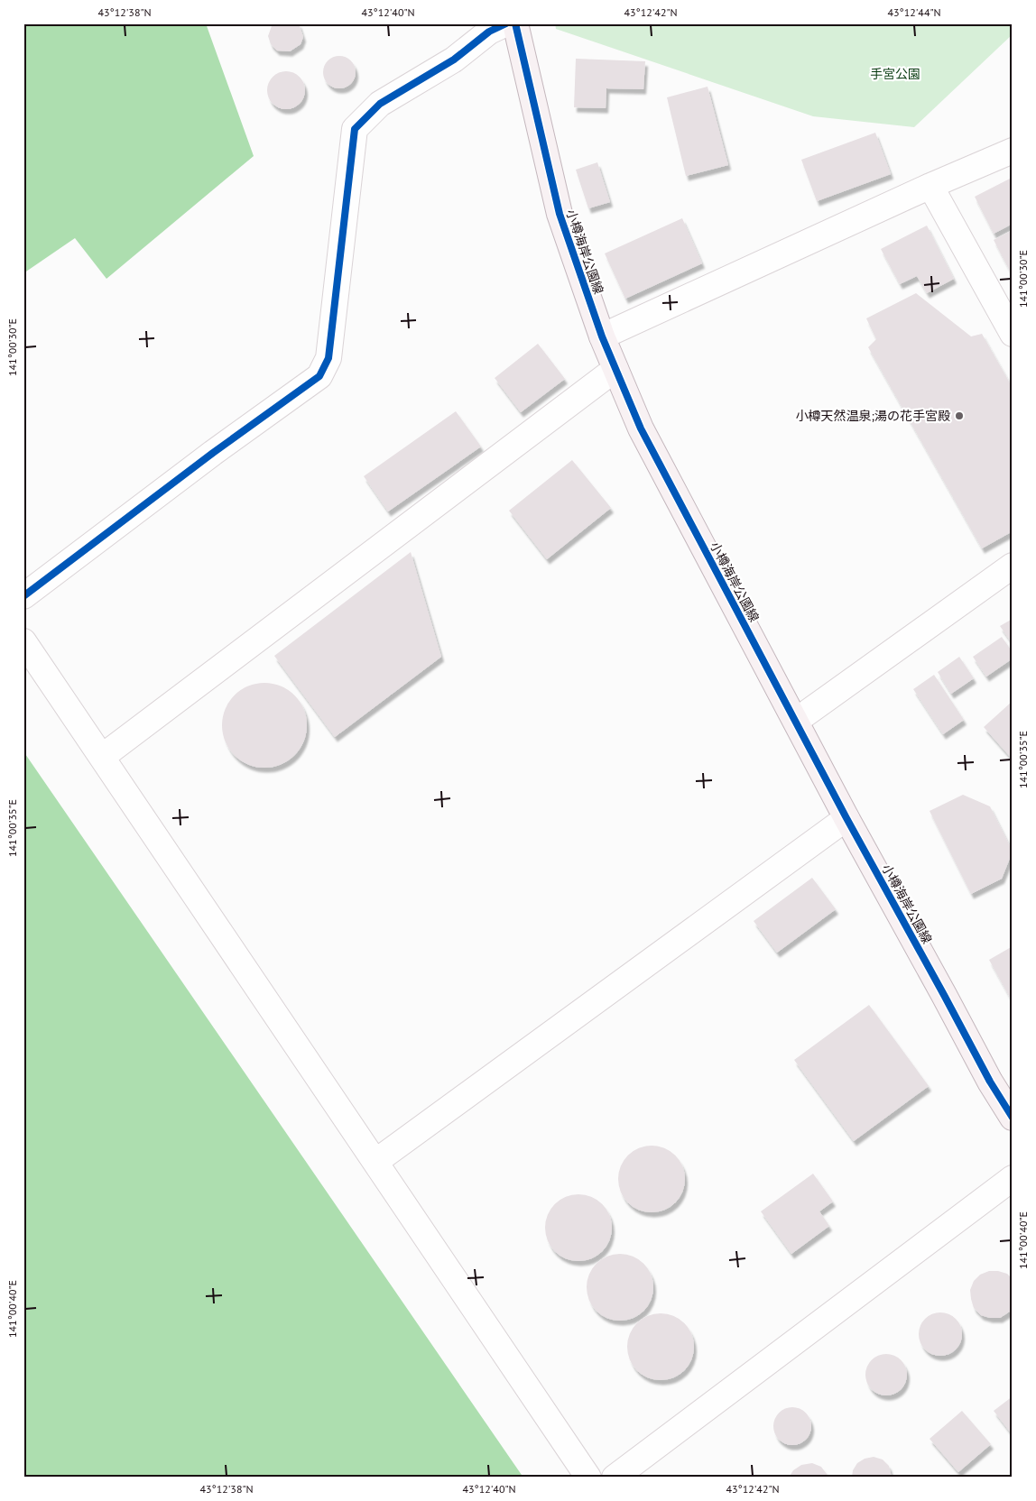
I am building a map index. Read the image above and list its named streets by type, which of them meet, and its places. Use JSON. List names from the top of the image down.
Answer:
{
  "streets": {
    "main road": ["小樽海岸公園線"]
  },
  "parks": ["手宮公園"],
  "places": ["小樽天然温泉;湯の花手宮殿"],
  "coordinates": [
    "43°12'38\"N",
    "43°12'40\"N",
    "43°12'42\"N",
    "43°12'44\"N",
    "141°00'30\"E",
    "141°00'35\"E",
    "141°00'40\"E"
  ]
}
